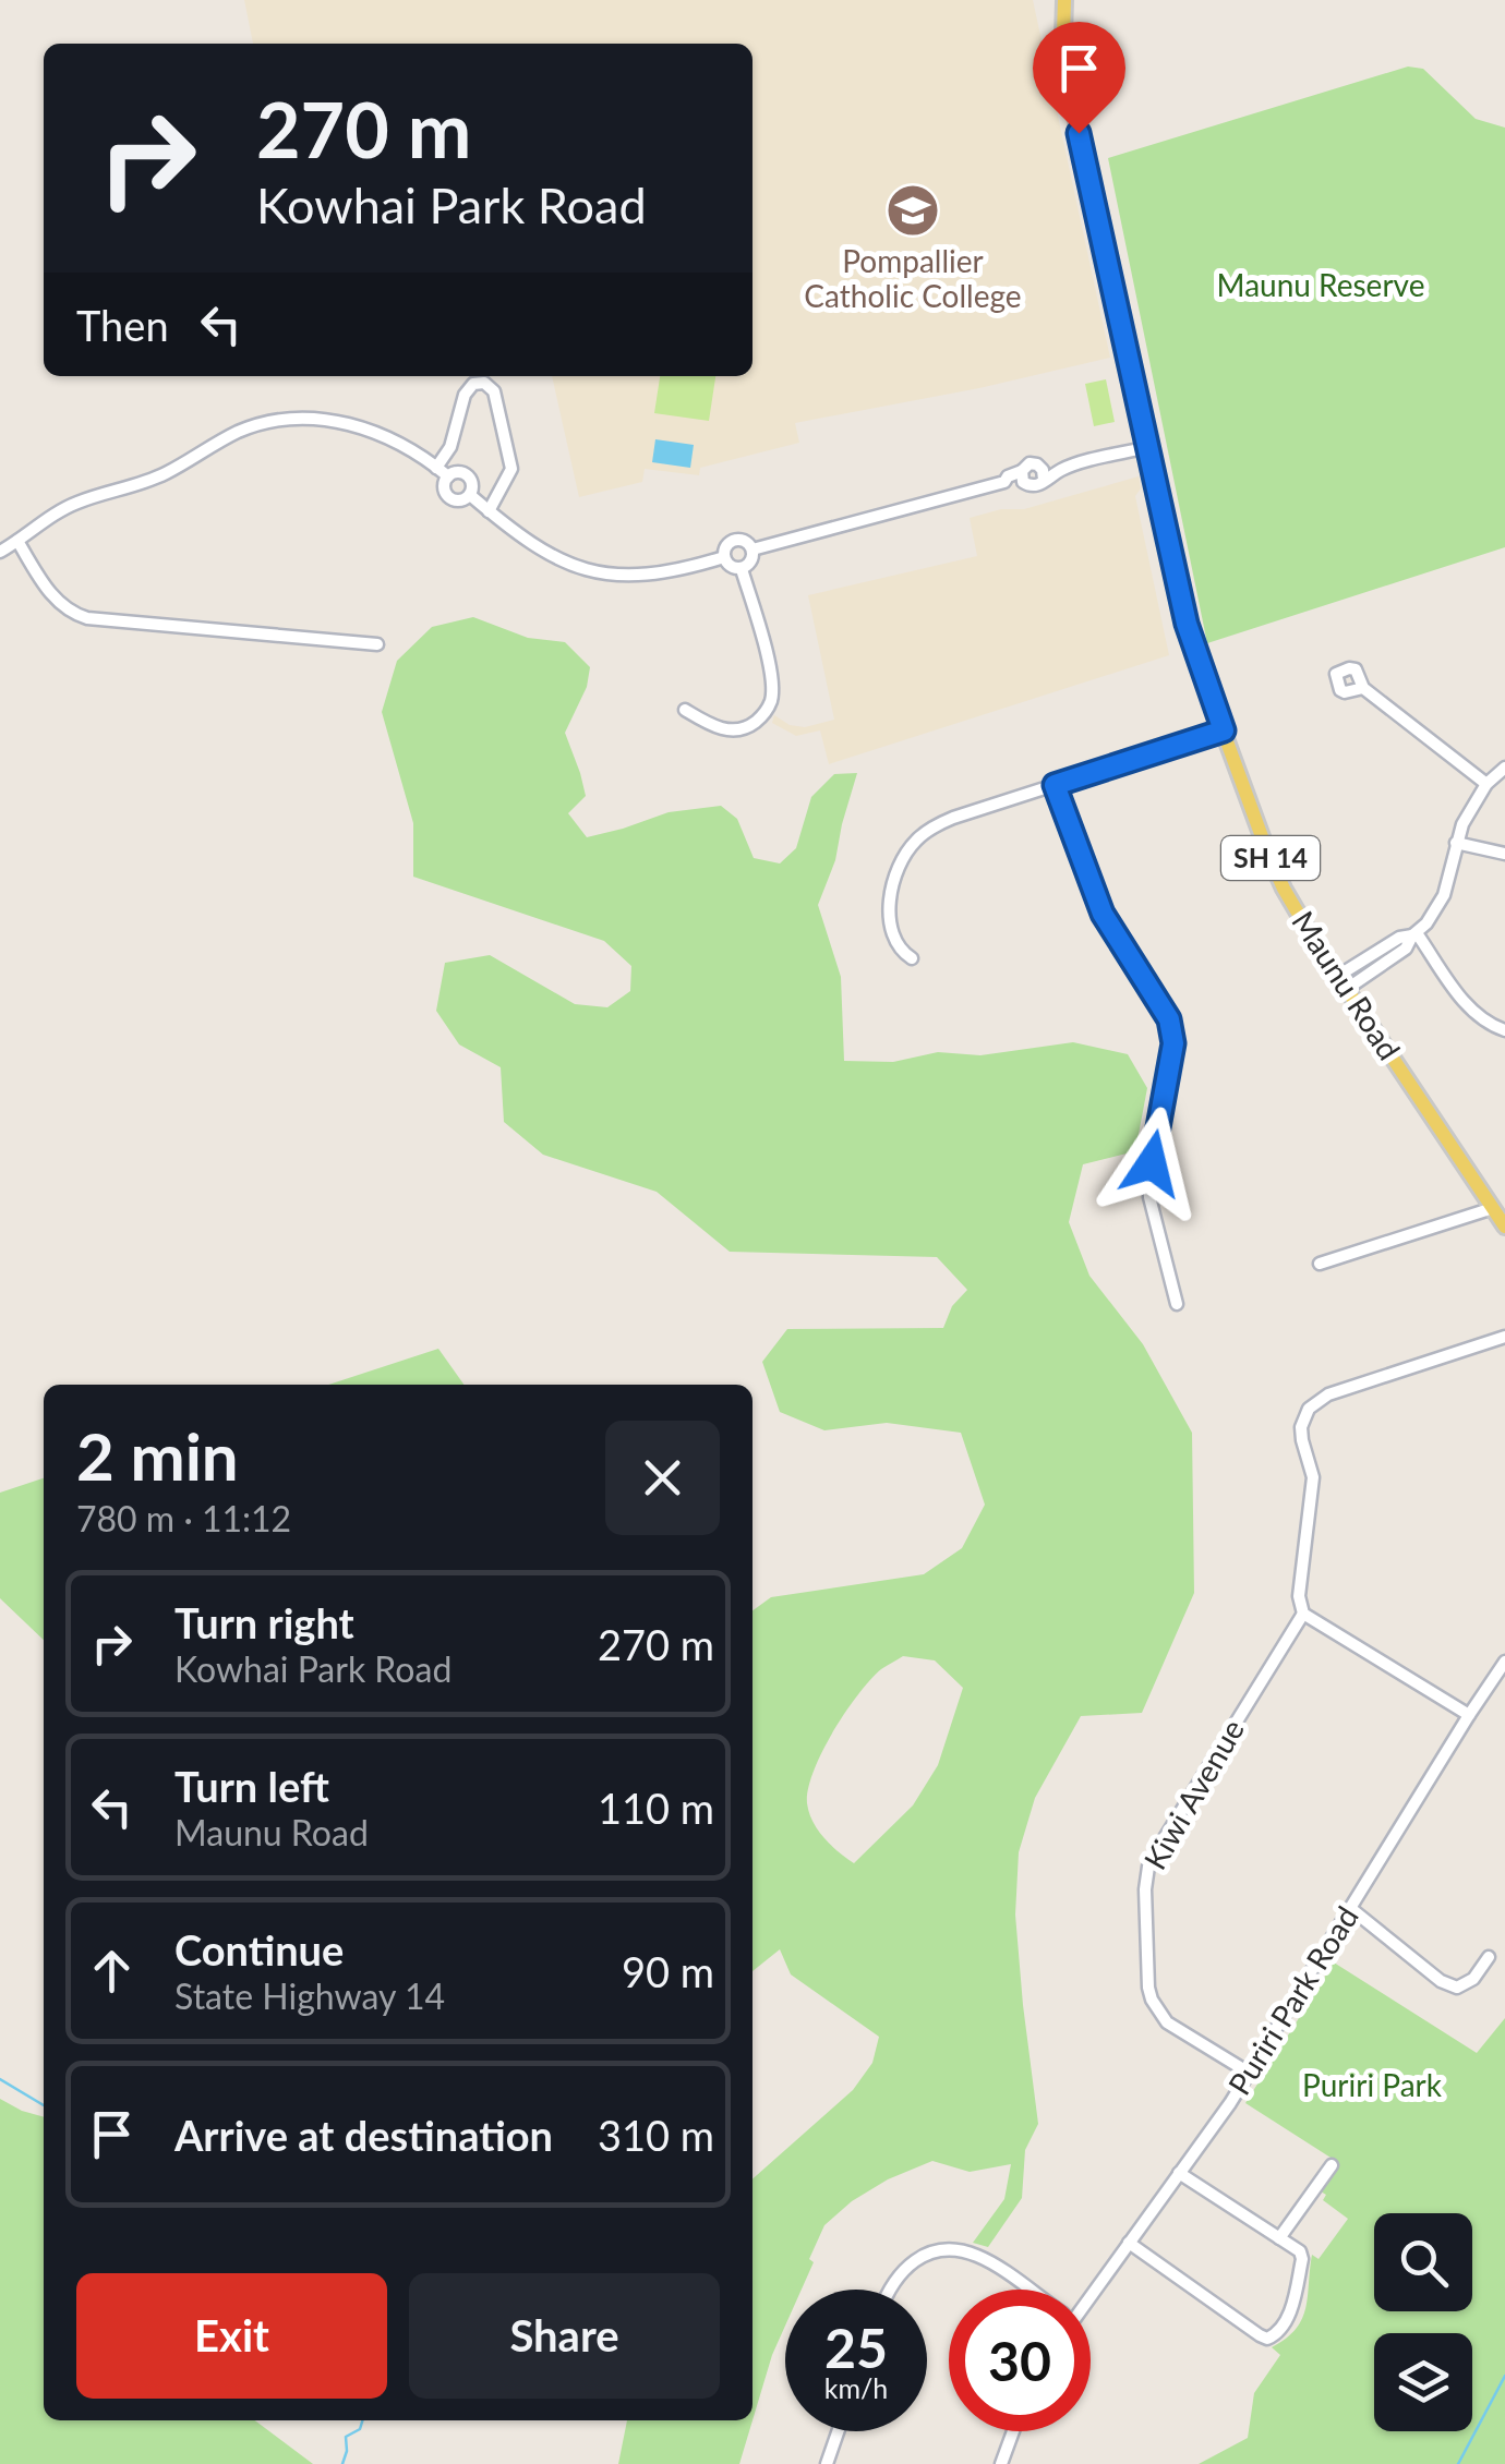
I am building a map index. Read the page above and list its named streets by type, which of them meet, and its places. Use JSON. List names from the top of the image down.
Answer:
{
  "streets": {
    "main road": ["SH 14", "Maunu Road"],
    "street": ["Kiwi Avenue", "Puriri Park Road"]
  },
  "crossings": [
    ["SH 14", "Maunu Road"],
    ["Kiwi Avenue", "Puriri Park Road"]
  ],
  "parks": ["Maunu Reserve", "Puriri Park"],
  "places": {
    "school or university": ["Pompallier Catholic College"]
  },
  "page": {
    "turn": ["270 m", "Kowhai Park Road"],
    "then": "Then",
    "heading": ["2 min", "780 m · 11:12"],
    "list": [
      {
        "name": "Turn right",
        "note": "Kowhai Park Road",
        "value": "270 m"
      },
      {
        "name": "Turn left",
        "note": "Maunu Road",
        "value": "110 m"
      },
      {
        "name": "Continue",
        "note": "State Highway 14",
        "value": "90 m"
      },
      {
        "name": "Arrive at destination",
        "value": "310 m"
      }
    ],
    "buttons": ["Exit", "Share"],
    "speed": "25 km/h",
    "limit": "30"
  }
}
